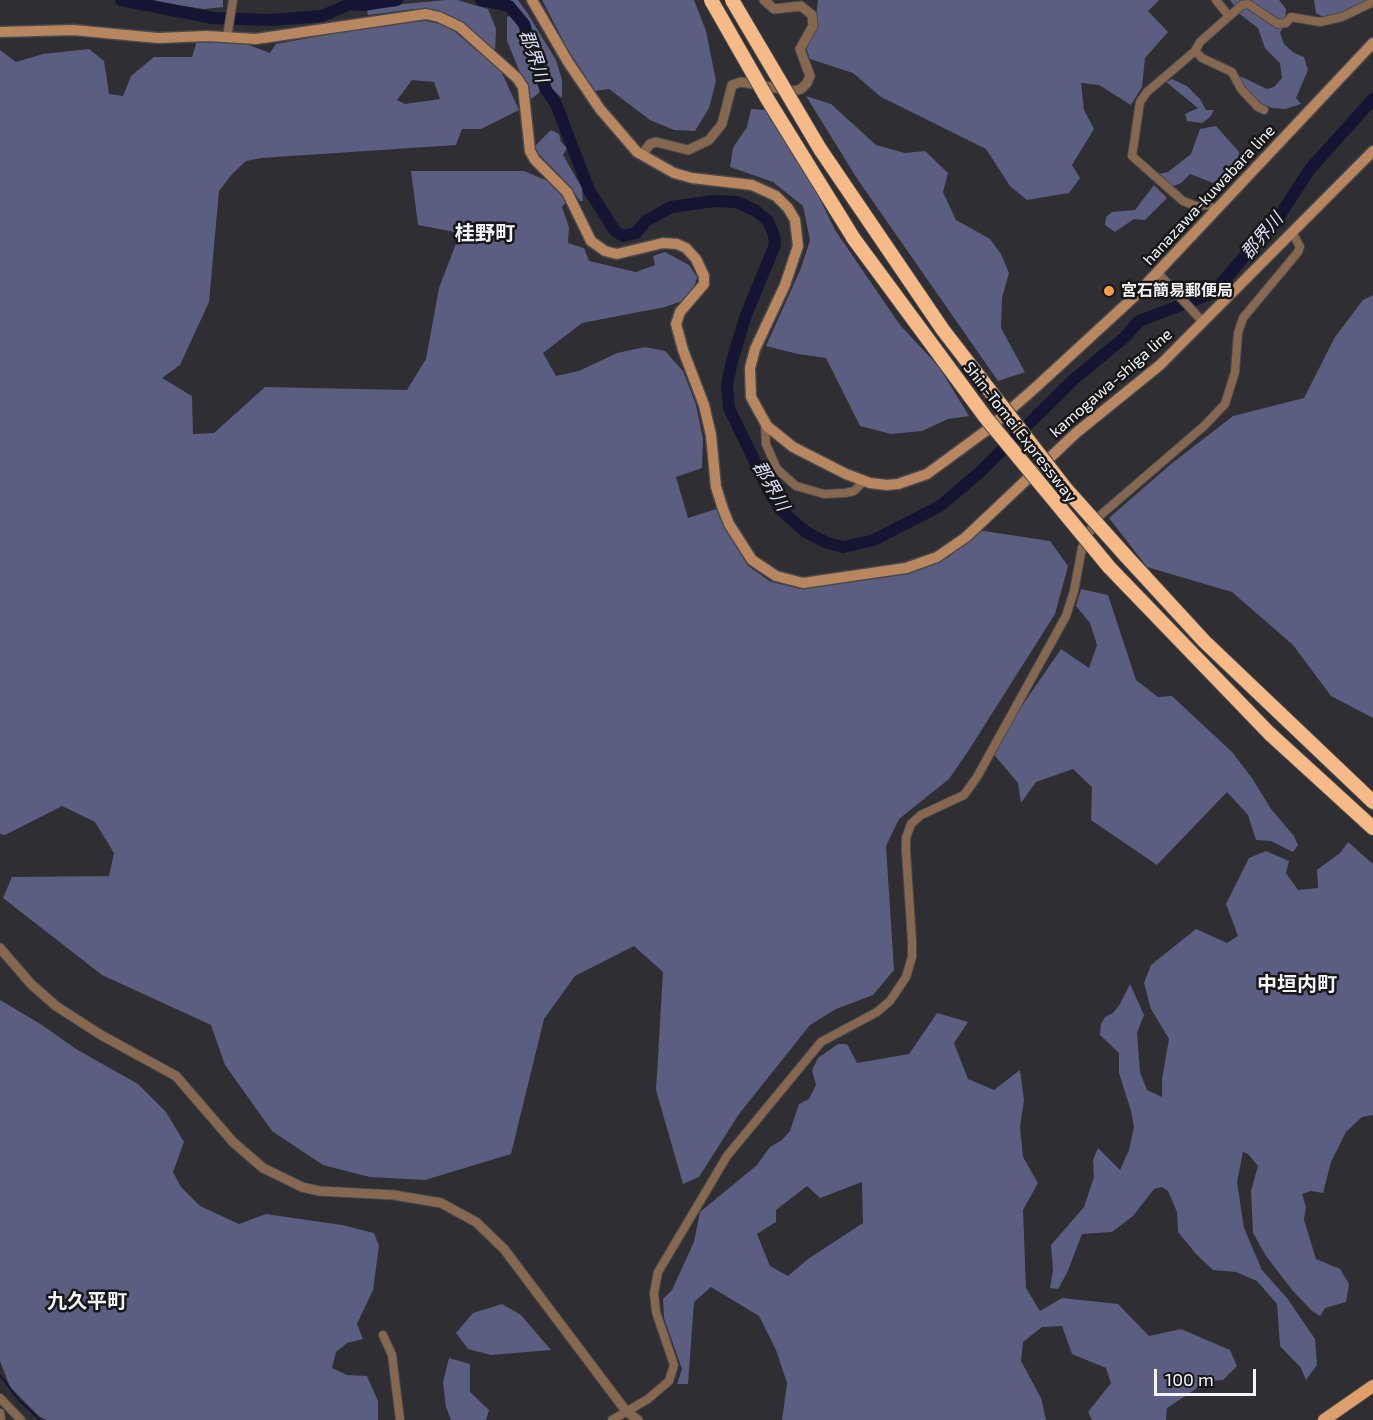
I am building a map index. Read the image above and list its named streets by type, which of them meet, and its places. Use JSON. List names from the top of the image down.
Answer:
{
  "streets": {
    "highway": ["Shin-Tomei Expressway"],
    "main road": ["hanazawa-kuwabara line", "kamogawa-shiga line"]
  },
  "districts": ["桂野町", "中垣内町", "九久平町"],
  "water": ["郡界川"],
  "places": ["宮石簡易郵便局"],
  "scale_bar": "100 m"
}
